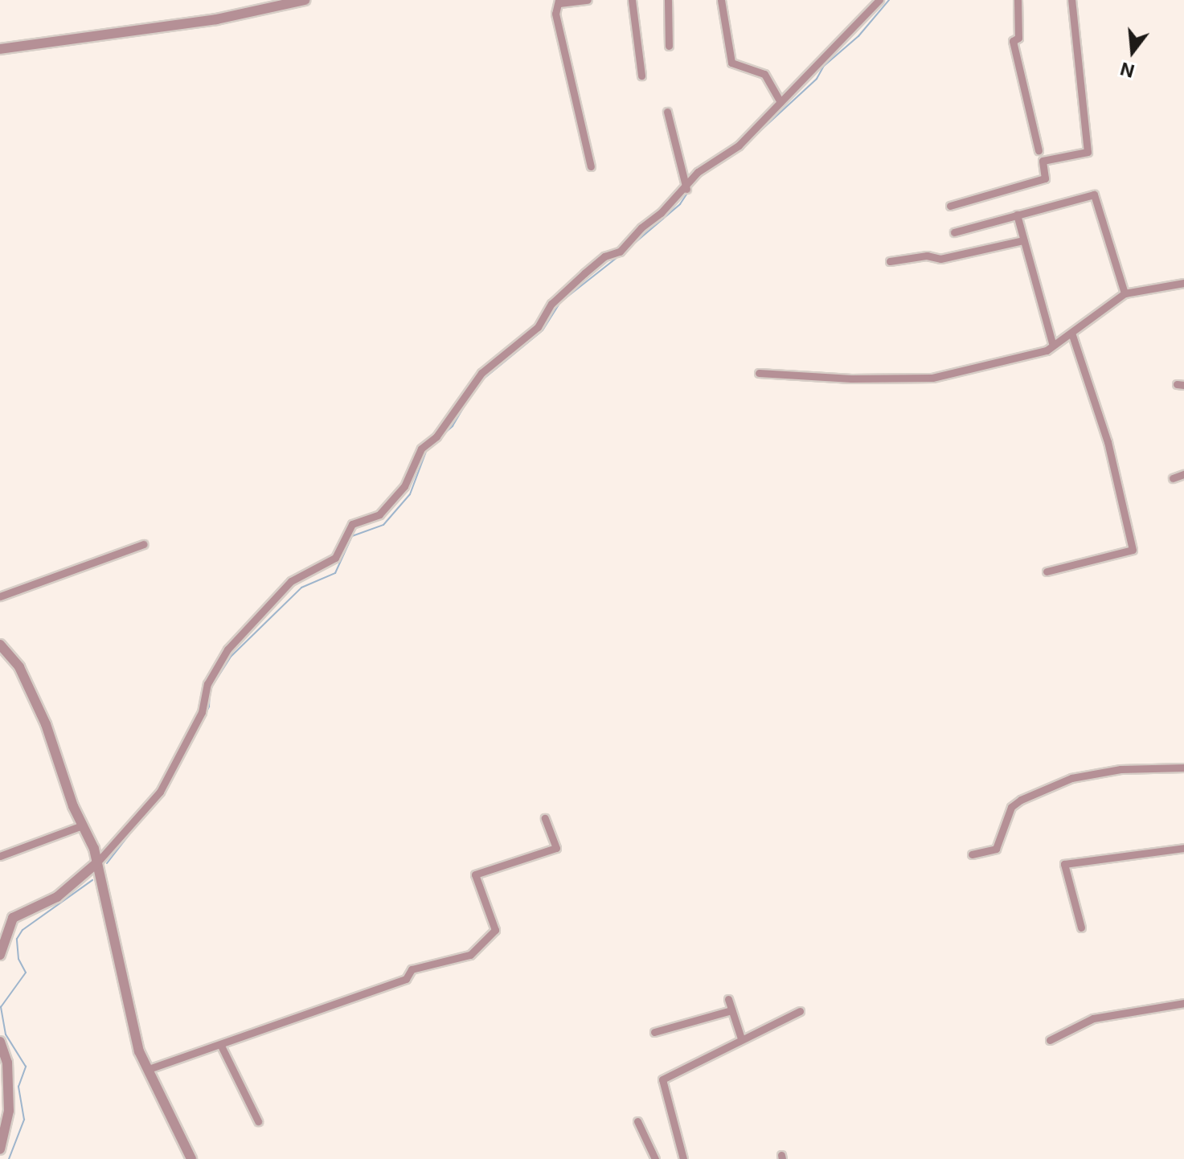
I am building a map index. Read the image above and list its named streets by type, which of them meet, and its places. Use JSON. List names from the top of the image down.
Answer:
{
  "north": "bottom"
}
